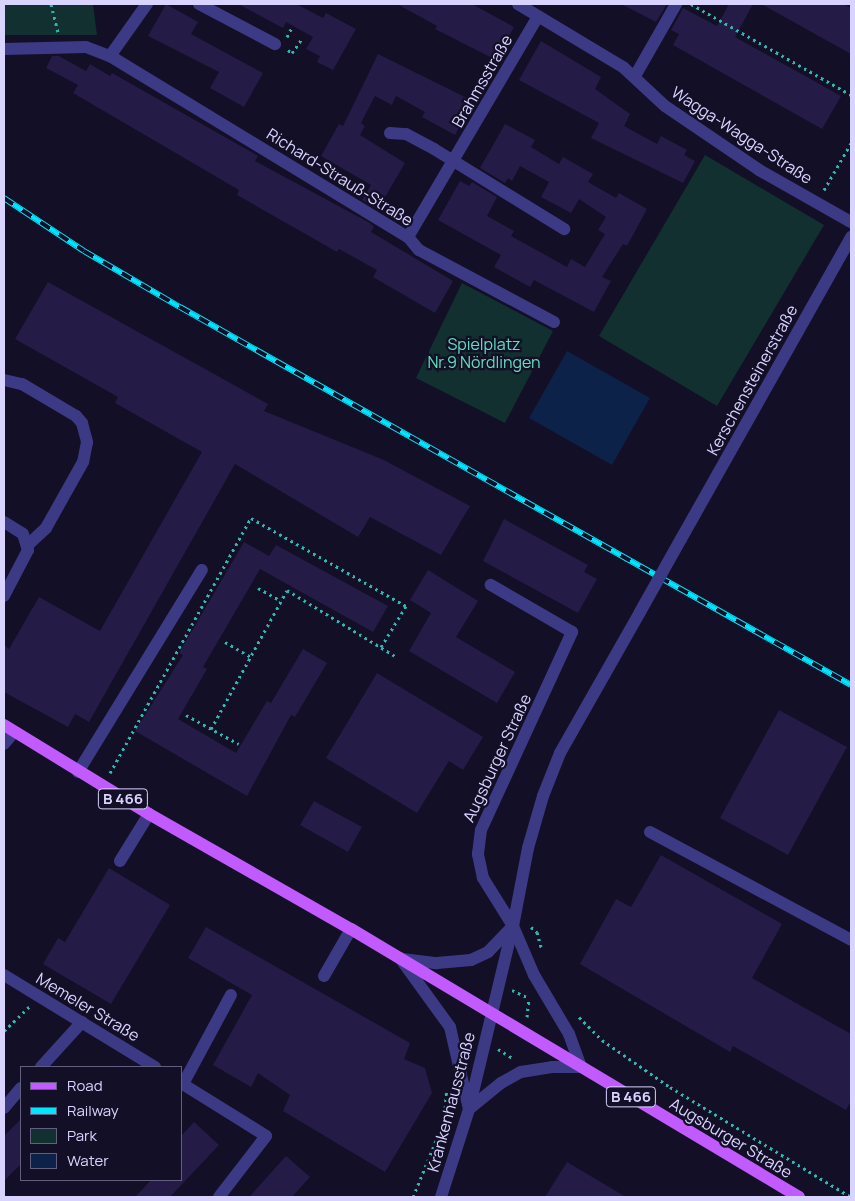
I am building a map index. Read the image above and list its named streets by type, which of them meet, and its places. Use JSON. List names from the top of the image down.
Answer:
{
  "streets": {
    "main road": ["Augsburger Straße", "B 466"],
    "street": [
      "Brahmsstraße",
      "Wagga-Wagga-Straße",
      "Richard-Strauß-Straße",
      "Kerschensteinerstraße",
      "Memeler Straße",
      "Krankenhausstraße"
    ]
  },
  "crossings": [
    ["Brahmsstraße", "Wagga-Wagga-Straße"],
    ["Brahmsstraße", "Richard-Strauß-Straße"],
    ["Augsburger Straße", "Krankenhausstraße"]
  ],
  "parks": ["Spielplatz Nr.9 Nördlingen"],
  "legend": [
    "Road",
    "Railway",
    "Park",
    "Water"
  ]
}
